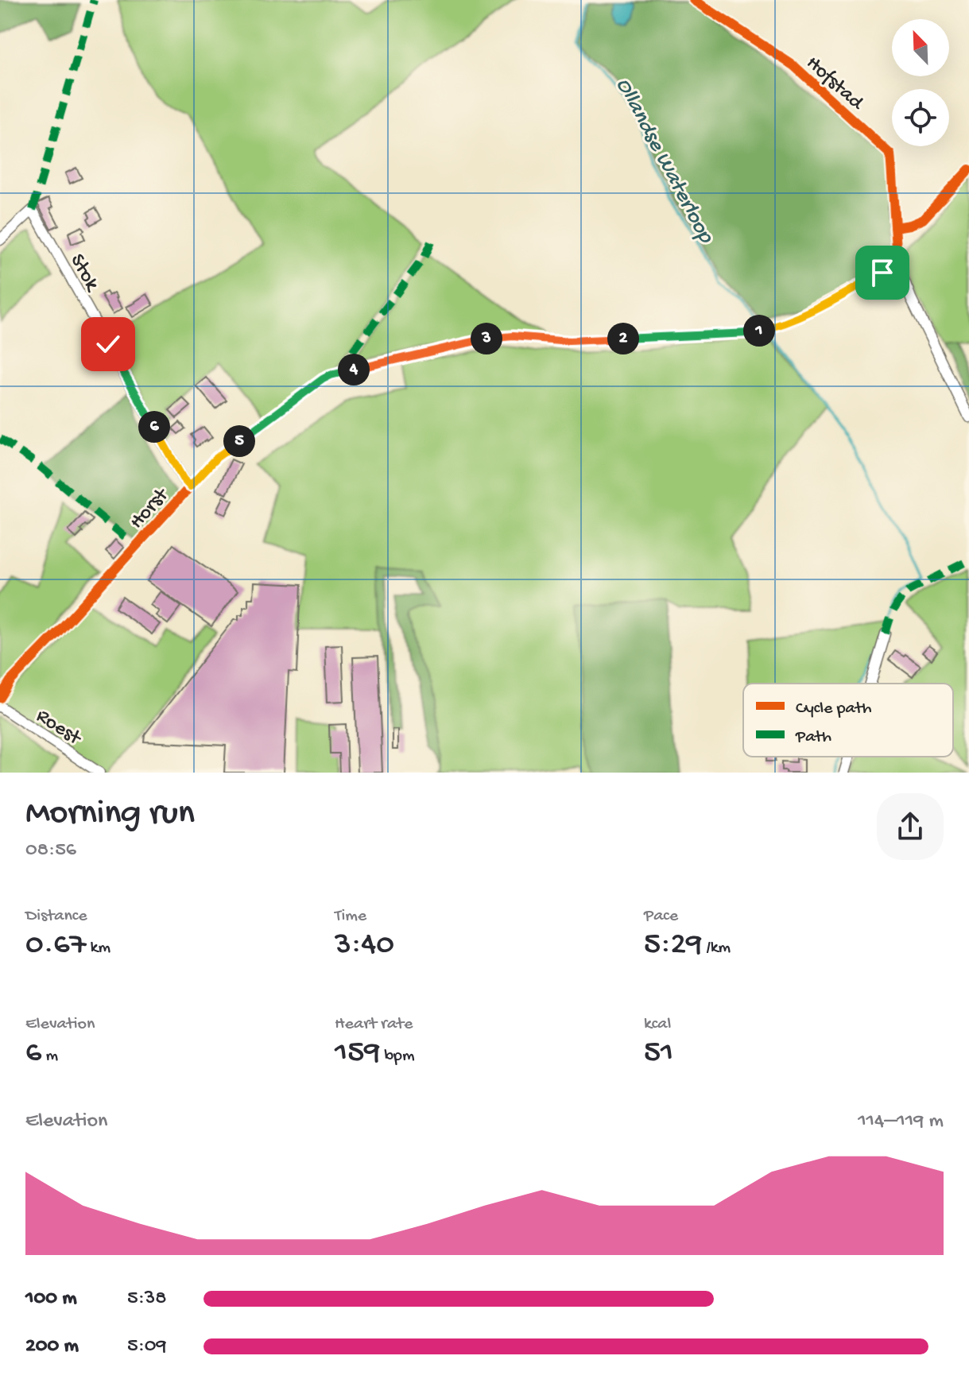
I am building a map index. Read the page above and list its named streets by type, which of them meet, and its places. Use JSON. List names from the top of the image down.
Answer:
{
  "streets": {
    "street": [
      "Hofstad",
      "Stok",
      "Horst",
      "Roest"
    ]
  },
  "crossings": [
    ["Hofstad", "Horst"],
    ["Stok", "Horst"]
  ],
  "water": ["Ollandse Waterloop"],
  "legend": ["Cycle path", "Path"],
  "north": "top left",
  "page": {
    "pins": [
      "1",
      "2",
      "3",
      "4",
      "6",
      "5"
    ],
    "heading": ["Morning run", "08:56"],
    "stats": [
      ["Distance", "0.67 km"],
      ["Time", "3:40"],
      ["Pace", "5:29 /km"],
      ["Elevation", "6 m"],
      ["Heart rate", "159 bpm"],
      ["kcal", "51"]
    ],
    "chart": ["Elevation", "114–119 m"],
    "list": [
      {
        "name": "100 m",
        "note": "5:38"
      },
      {
        "name": "200 m",
        "note": "5:09"
      }
    ]
  }
}
